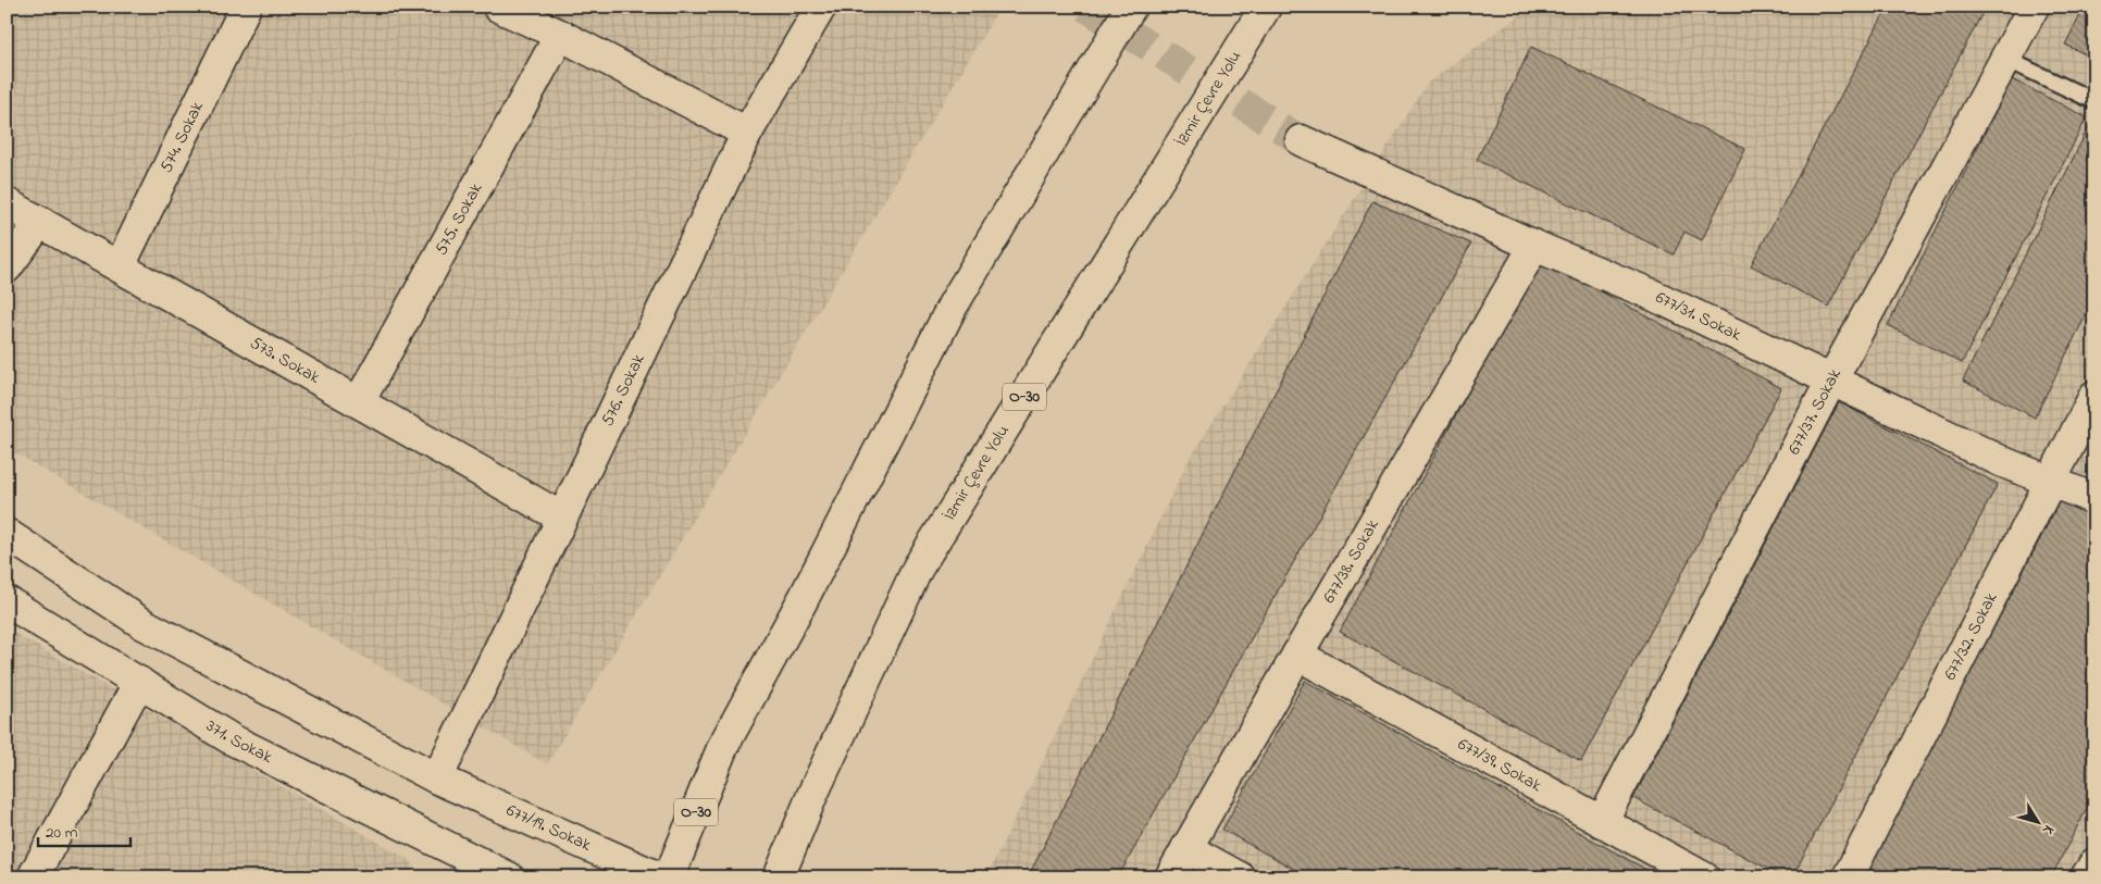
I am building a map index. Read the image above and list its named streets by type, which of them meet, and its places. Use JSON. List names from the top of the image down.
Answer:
{
  "streets": {
    "main road": [
      "İzmir Çevre Yolu",
      "574. Sokak",
      "575. Sokak",
      "677/31. Sokak",
      "573. Sokak",
      "576. Sokak",
      "O-30",
      "677/37. Sokak",
      "677/38. Sokak",
      "677/32. Sokak",
      "371. Sokak",
      "677/39. Sokak",
      "677/19. Sokak"
    ]
  },
  "crossings": [
    ["574. Sokak", "573. Sokak"],
    ["575. Sokak", "573. Sokak"],
    ["677/31. Sokak", "677/37. Sokak"],
    ["677/31. Sokak", "677/38. Sokak"],
    ["677/31. Sokak", "677/32. Sokak"],
    ["573. Sokak", "576. Sokak"],
    ["576. Sokak", "677/19. Sokak"],
    ["677/37. Sokak", "677/39. Sokak"],
    ["677/38. Sokak", "677/39. Sokak"]
  ],
  "scale_bar": "20 m",
  "north": "bottom right"
}
